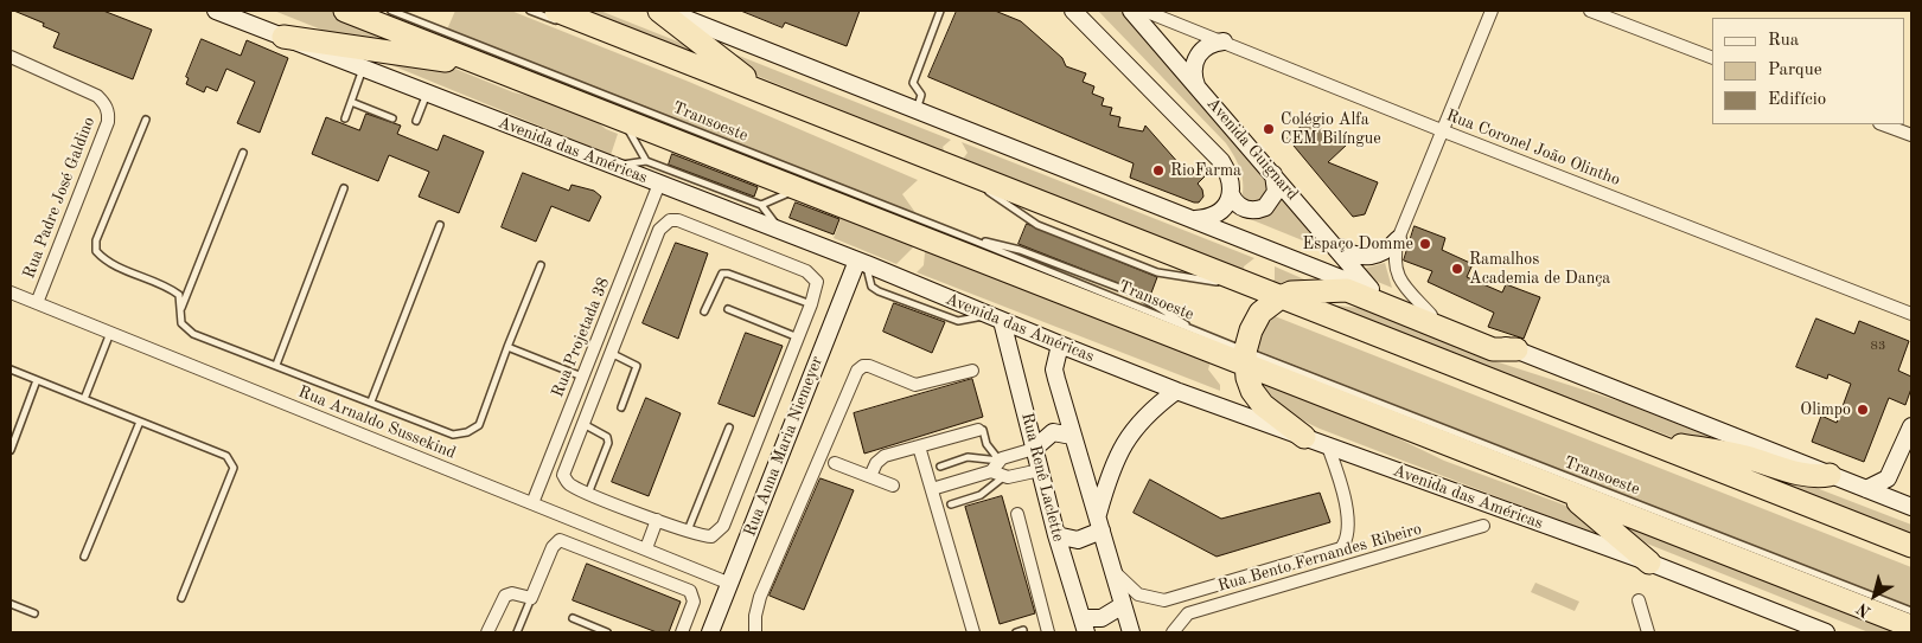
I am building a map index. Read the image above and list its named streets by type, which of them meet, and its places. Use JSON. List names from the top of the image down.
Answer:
{
  "streets": {
    "main road": [
      "Avenida Guignard",
      "Avenida das Américas",
      "Rua Anna Maria Niemeyer",
      "Rua Renê Laclette"
    ],
    "street": [
      "Rua Coronel João Olintho",
      "Rua Padre José Galdino",
      "Rua Projetada 38",
      "Rua Arnaldo Sussekind",
      "Rua Bento Fernandes Ribeiro"
    ],
    "lane": ["Transoeste"]
  },
  "crossings": [
    ["Avenida das Américas", "Rua Projetada 38"],
    ["Avenida das Américas", "Rua Anna Maria Niemeyer"],
    ["Avenida das Américas", "Rua Renê Laclette"],
    ["Avenida das Américas", "Rua Bento Fernandes Ribeiro"],
    ["Rua Padre José Galdino", "Rua Arnaldo Sussekind"],
    ["Rua Projetada 38", "Rua Arnaldo Sussekind"],
    ["Rua Arnaldo Sussekind", "Rua Anna Maria Niemeyer"]
  ],
  "places": [
    "Colégio Alfa CEM Bilíngue",
    "RioFarma",
    "Espaço Domme",
    "Ramalhos Academia de Dança",
    "Olimpo"
  ],
  "house_numbers": ["83"],
  "legend": ["Rua", "Parque", "Edifício"],
  "north": "bottom left"
}
